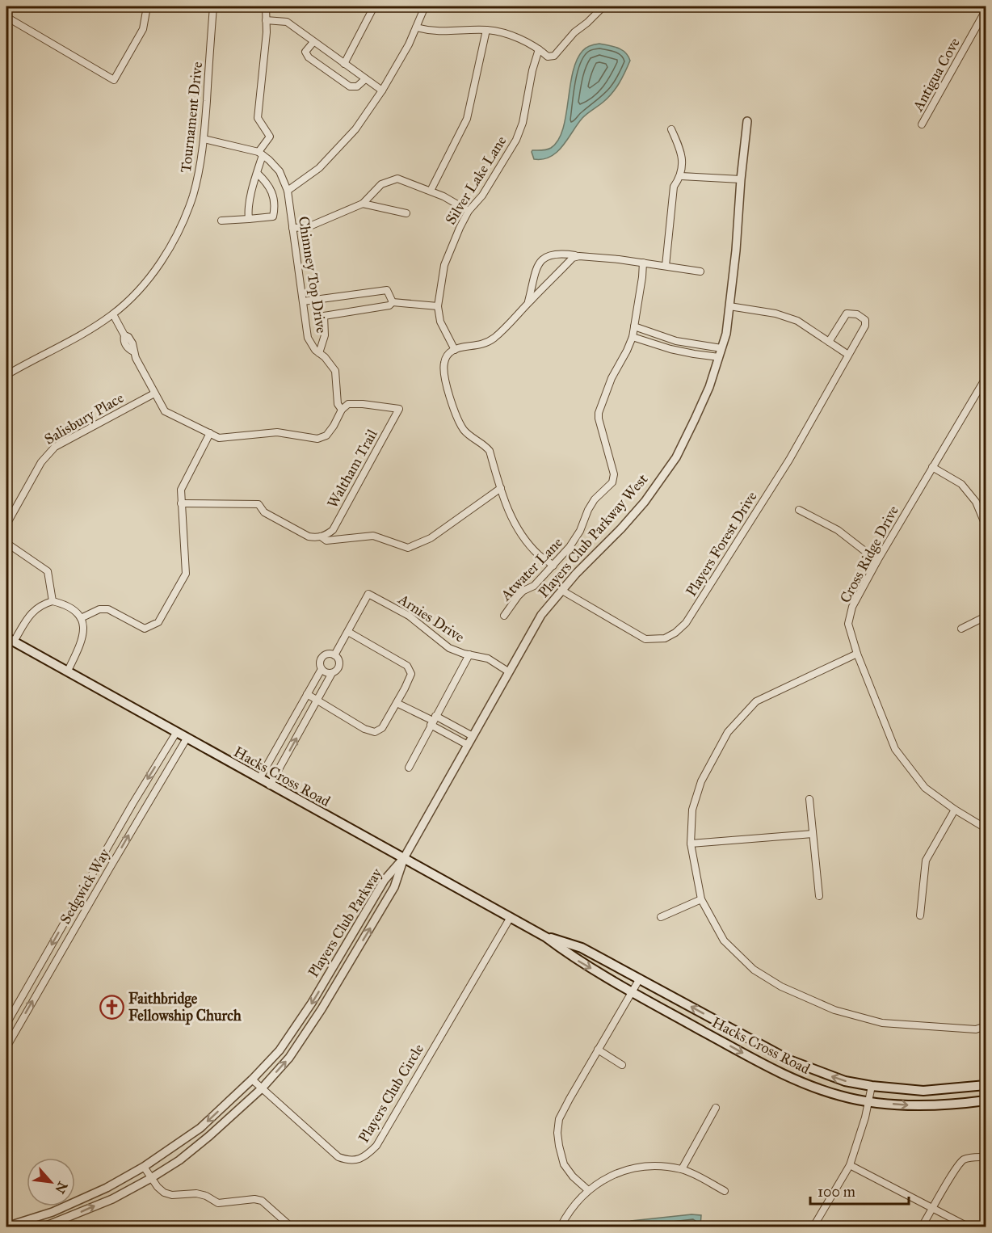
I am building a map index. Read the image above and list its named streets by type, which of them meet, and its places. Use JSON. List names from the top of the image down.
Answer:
{
  "streets": {
    "main road": ["Hacks Cross Road"],
    "street": [
      "Antigua Cove",
      "Tournament Drive",
      "Silver Lake Lane",
      "Chimney Top Drive",
      "Salisbury Place",
      "Waltham Trail",
      "Players Club Parkway West",
      "Players Forest Drive",
      "Cross Ridge Drive",
      "Atwater Lane",
      "Arnies Drive",
      "Sedgwick Way",
      "Players Club Parkway",
      "Players Club Circle"
    ]
  },
  "crossings": [
    ["Chimney Top Drive", "Waltham Trail"],
    ["Players Club Parkway West", "Players Forest Drive"],
    ["Players Club Parkway West", "Arnies Drive"],
    ["Players Club Parkway West", "Hacks Cross Road"],
    ["Players Club Parkway West", "Players Club Parkway"],
    ["Hacks Cross Road", "Sedgwick Way"],
    ["Hacks Cross Road", "Players Club Parkway"],
    ["Hacks Cross Road", "Players Club Circle"],
    ["Players Club Parkway", "Players Club Circle"]
  ],
  "places": {
    "church": ["Faithbridge Fellowship Church"]
  },
  "scale_bar": "100 m",
  "north": "bottom right"
}
